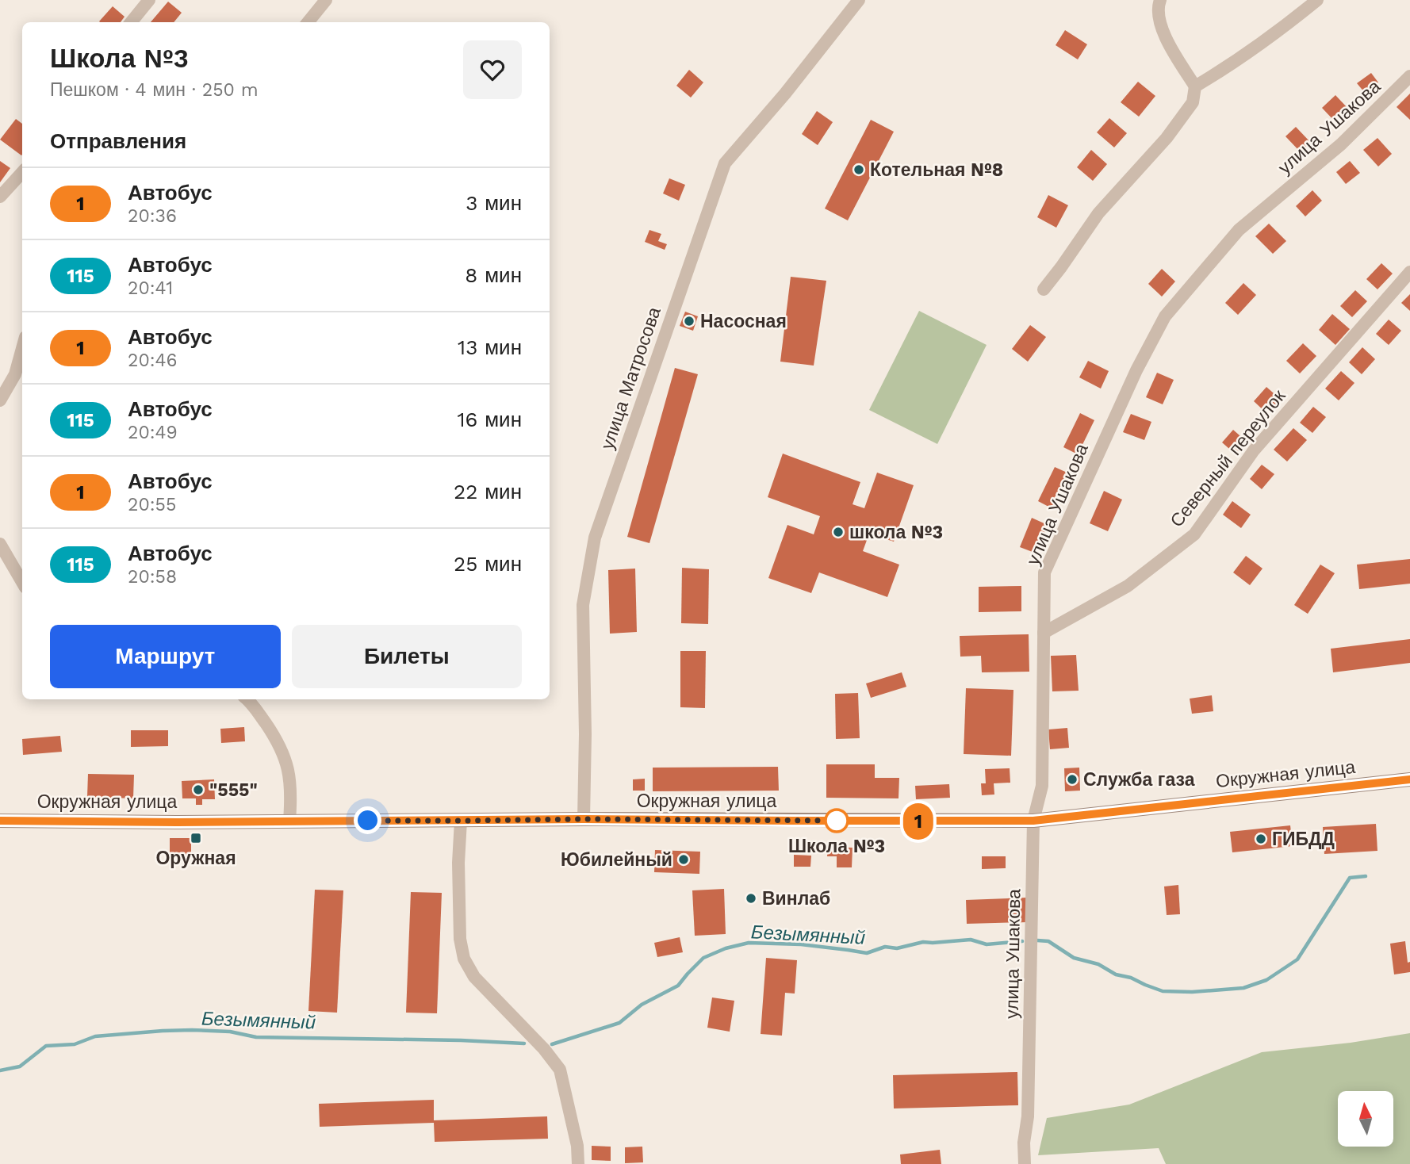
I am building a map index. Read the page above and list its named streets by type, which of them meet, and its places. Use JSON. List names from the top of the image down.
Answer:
{
  "streets": {
    "main road": ["Окружная улица"],
    "street": ["улица Ушакова", "улица Матросова", "Северный переулок"]
  },
  "crossings": [
    ["улица Ушакова", "Северный переулок"],
    ["улица Ушакова", "Окружная улица"],
    ["улица Матросова", "Окружная улица"]
  ],
  "water": ["Безымянный"],
  "places": {
    "other": [
      "Котельная №8",
      "Насосная",
      "школа №3",
      "Служба газа",
      "\"555\"",
      "Школа №3",
      "ГИБДД",
      "Юбилейный",
      "Винлаб"
    ],
    "transit": ["Оружная"]
  },
  "lines": ["bus line 1"],
  "north": "top",
  "page": {
    "on_map": "1",
    "heading": [
      ["Школа №3", "Пешком · 4 мин · 250 m"],
      "Отправления"
    ],
    "list": [
      {
        "mark": "1",
        "name": "Автобус",
        "note": "20:36",
        "value": "3 мин"
      },
      {
        "mark": "115",
        "name": "Автобус",
        "note": "20:41",
        "value": "8 мин"
      },
      {
        "mark": "1",
        "name": "Автобус",
        "note": "20:46",
        "value": "13 мин"
      },
      {
        "mark": "115",
        "name": "Автобус",
        "note": "20:49",
        "value": "16 мин"
      },
      {
        "mark": "1",
        "name": "Автобус",
        "note": "20:55",
        "value": "22 мин"
      },
      {
        "mark": "115",
        "name": "Автобус",
        "note": "20:58",
        "value": "25 мин"
      }
    ],
    "buttons": ["Маршрут", "Билеты"]
  }
}
